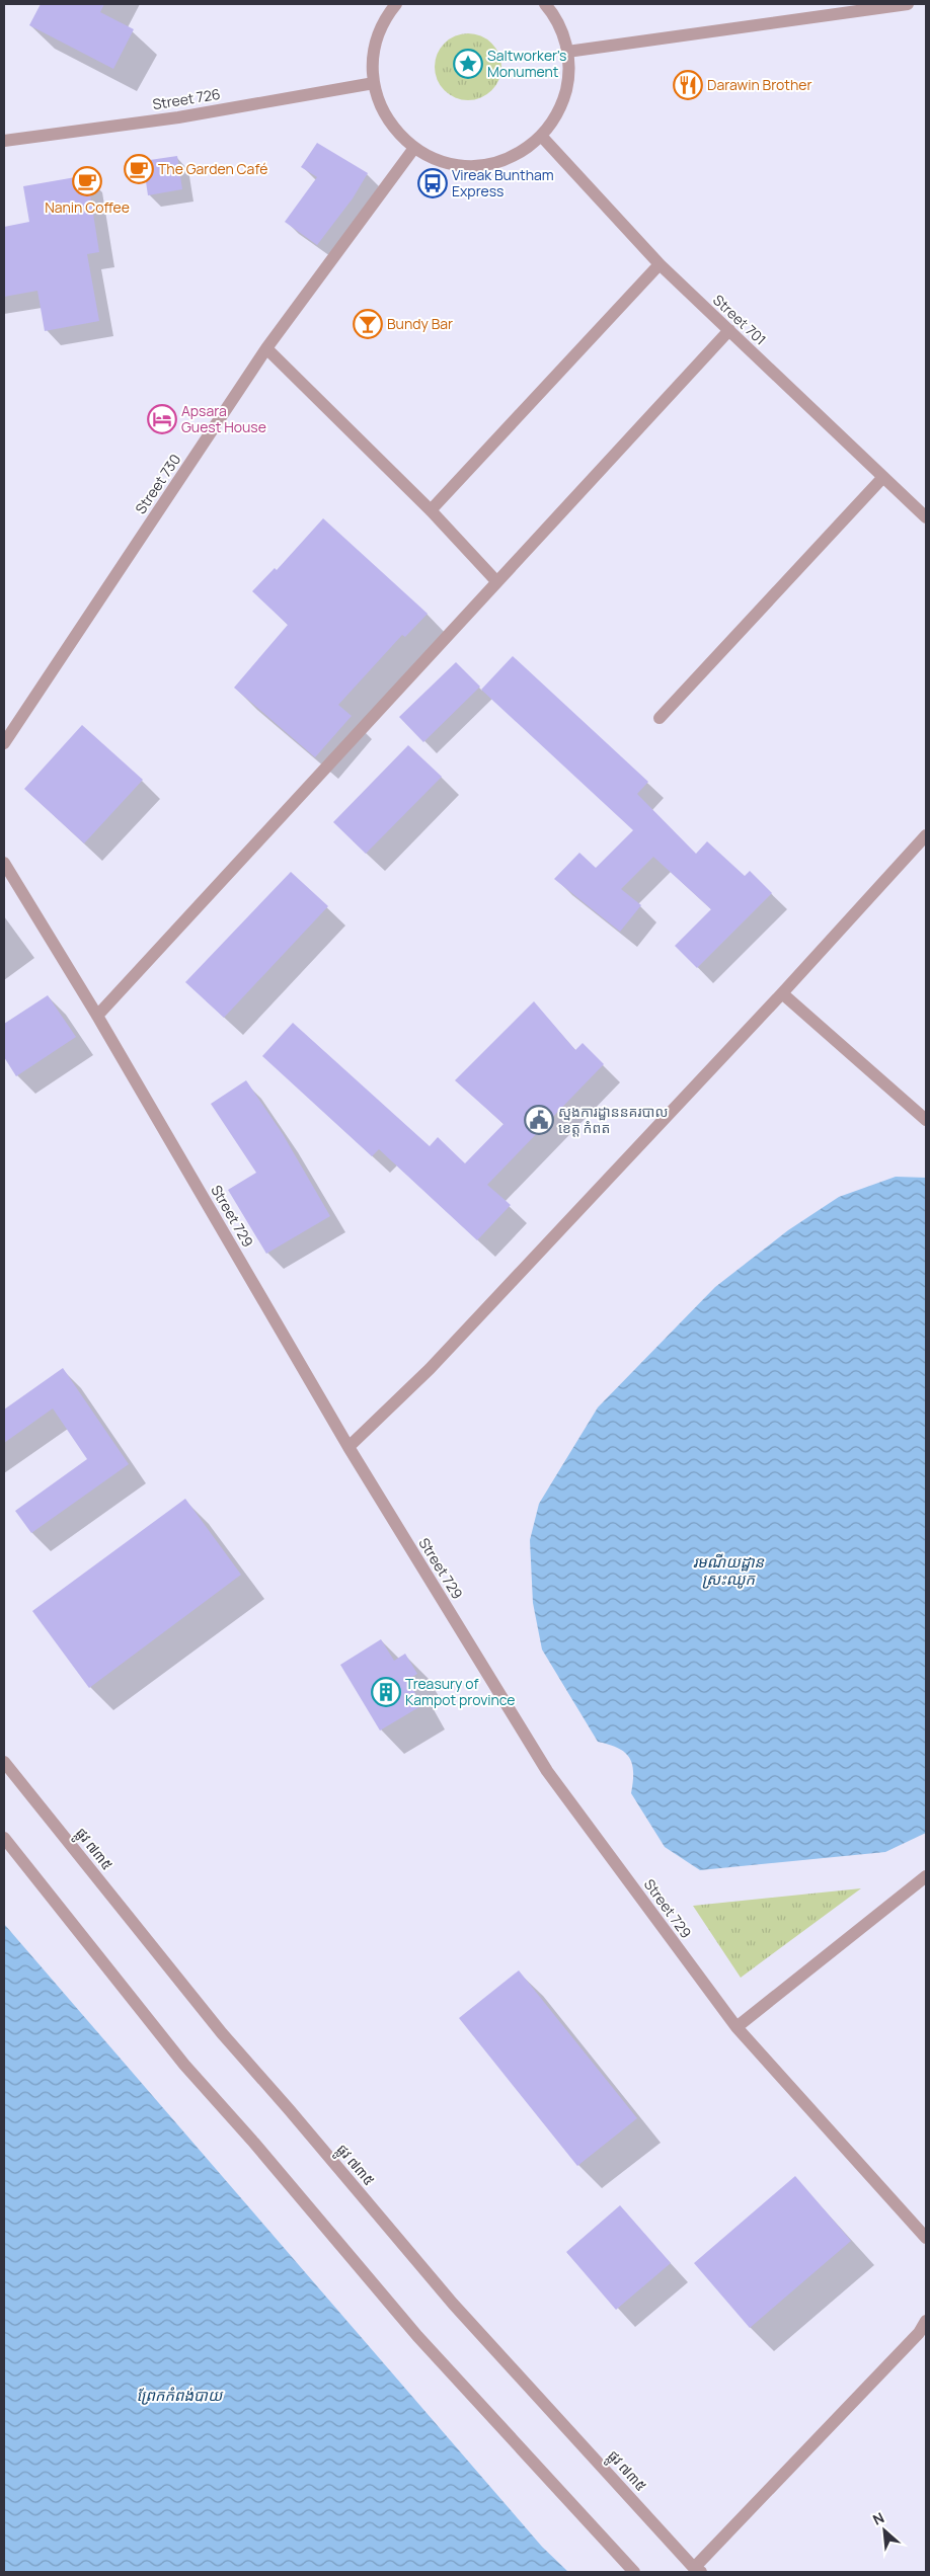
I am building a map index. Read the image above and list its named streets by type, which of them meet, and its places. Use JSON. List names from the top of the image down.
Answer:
{
  "streets": {
    "street": [
      "Street 726",
      "Street 701",
      "Street 730",
      "Street 729",
      "ផ្លូវ ៧៣៥"
    ]
  },
  "water": ["រមណីយដ្ឋាន ស្រះឈូក", "ព្រែកកំពង់បាយ"],
  "places": {
    "place": ["Saltworker's Monument"],
    "restaurant": ["Darawin Brother"],
    "cafe": ["The Garden Café", "Nanin Coffee"],
    "bus stop": ["Vireak Buntham Express"],
    "bar": ["Bundy Bar"],
    "hotel": ["Apsara Guest House"],
    "public building": ["ស្នងការដ្ឋាននគរបាល ខេត្ត កំពត"],
    "building": ["Treasury of Kampot province"]
  },
  "north": "top left"
}
